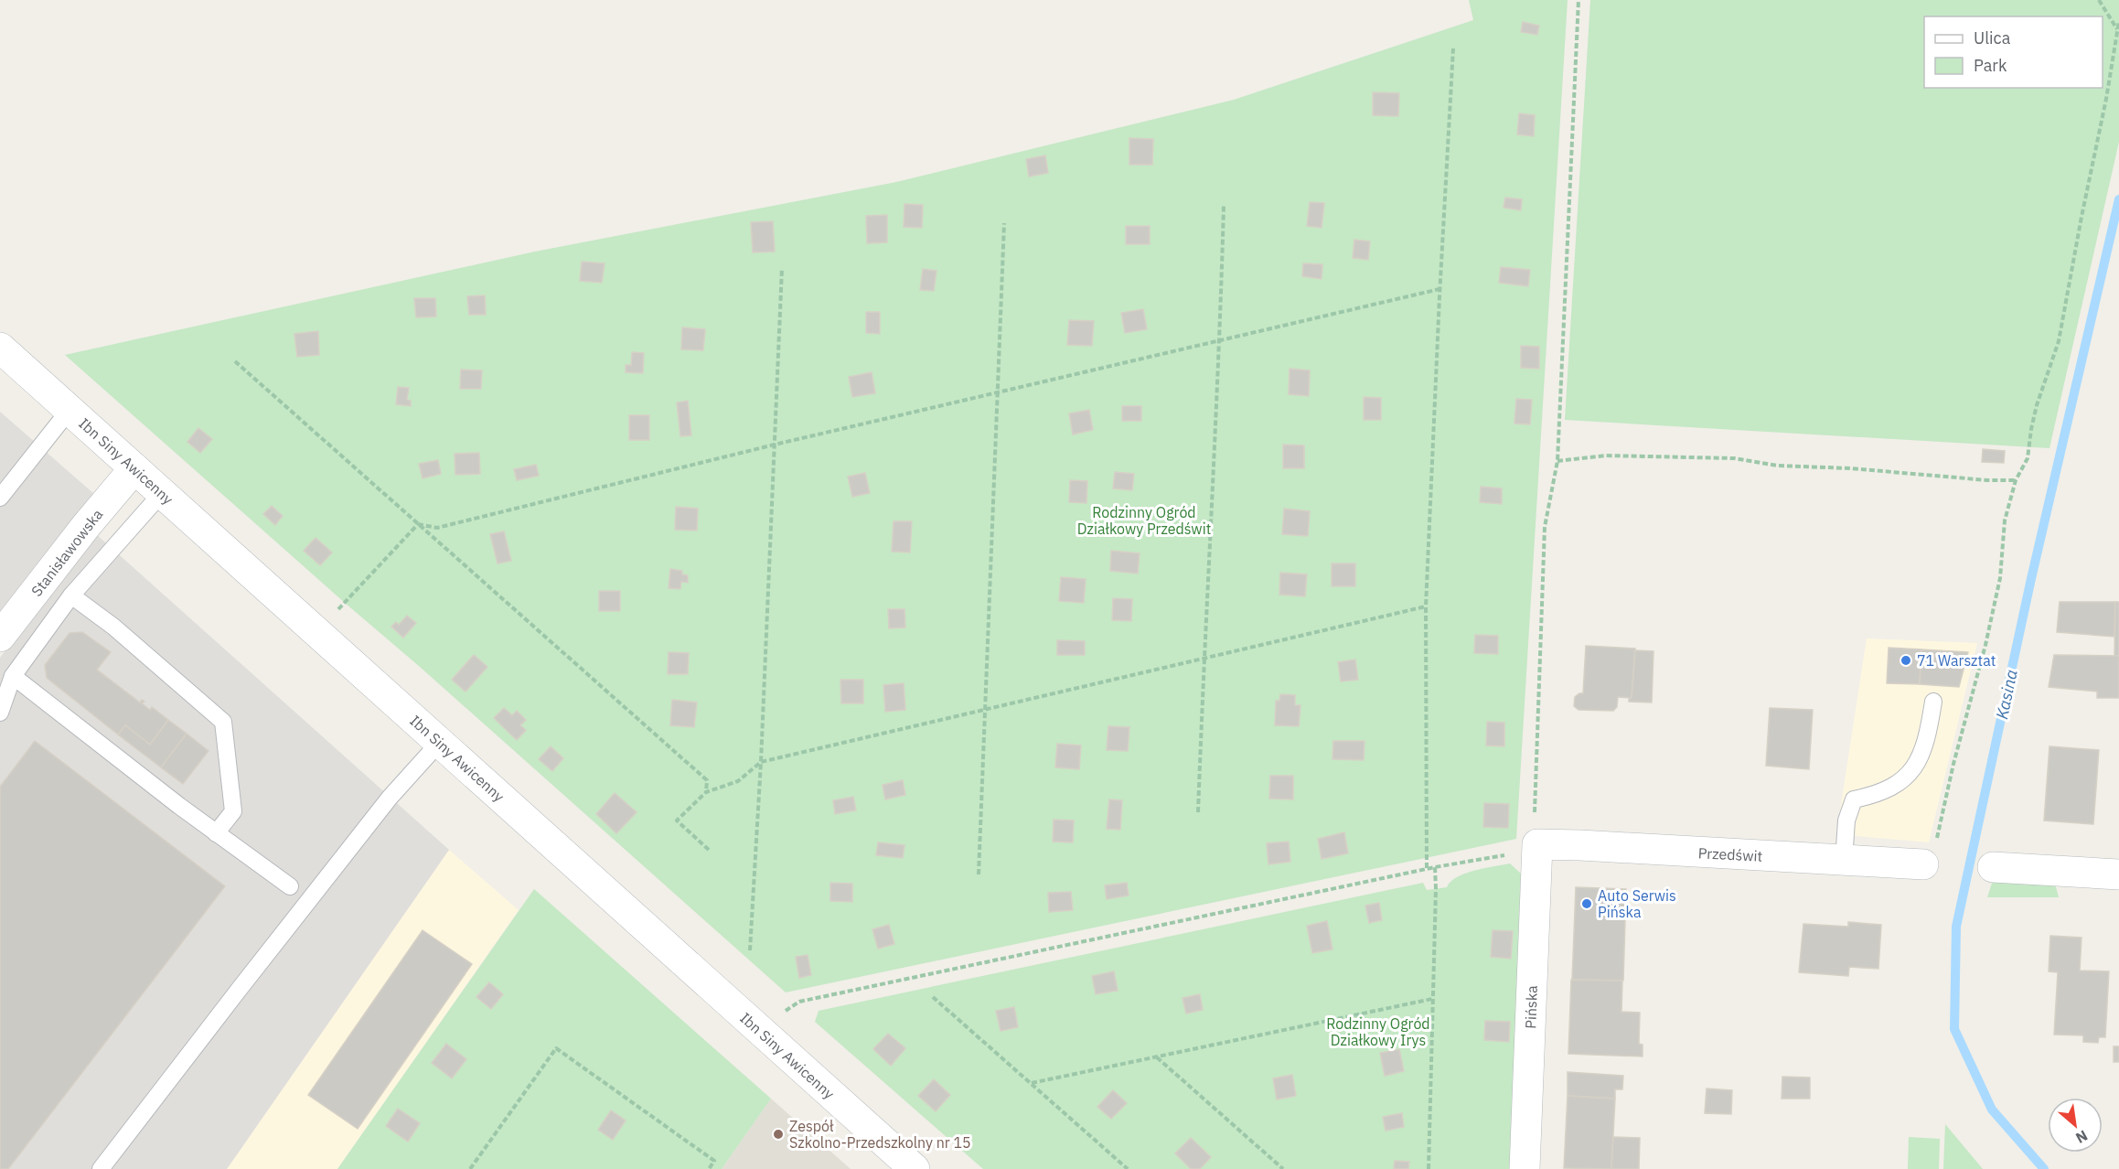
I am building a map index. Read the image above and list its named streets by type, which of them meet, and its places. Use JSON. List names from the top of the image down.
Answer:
{
  "streets": {
    "street": [
      "Ibn Siny Awicenny",
      "Stanisławowska",
      "Przedświt",
      "Pińska"
    ]
  },
  "crossings": [
    ["Ibn Siny Awicenny", "Stanisławowska"],
    ["Przedświt", "Pińska"]
  ],
  "water": ["Kasina"],
  "parks": ["Rodzinny Ogród Działkowy Przedświt", "Rodzinny Ogród Działkowy Irys"],
  "places": ["71 Warsztat", "Auto Serwis Pińska", "Zespół Szkolno-Przedszkolny nr 15"],
  "legend": ["Ulica", "Park"],
  "north": "bottom right"
}
